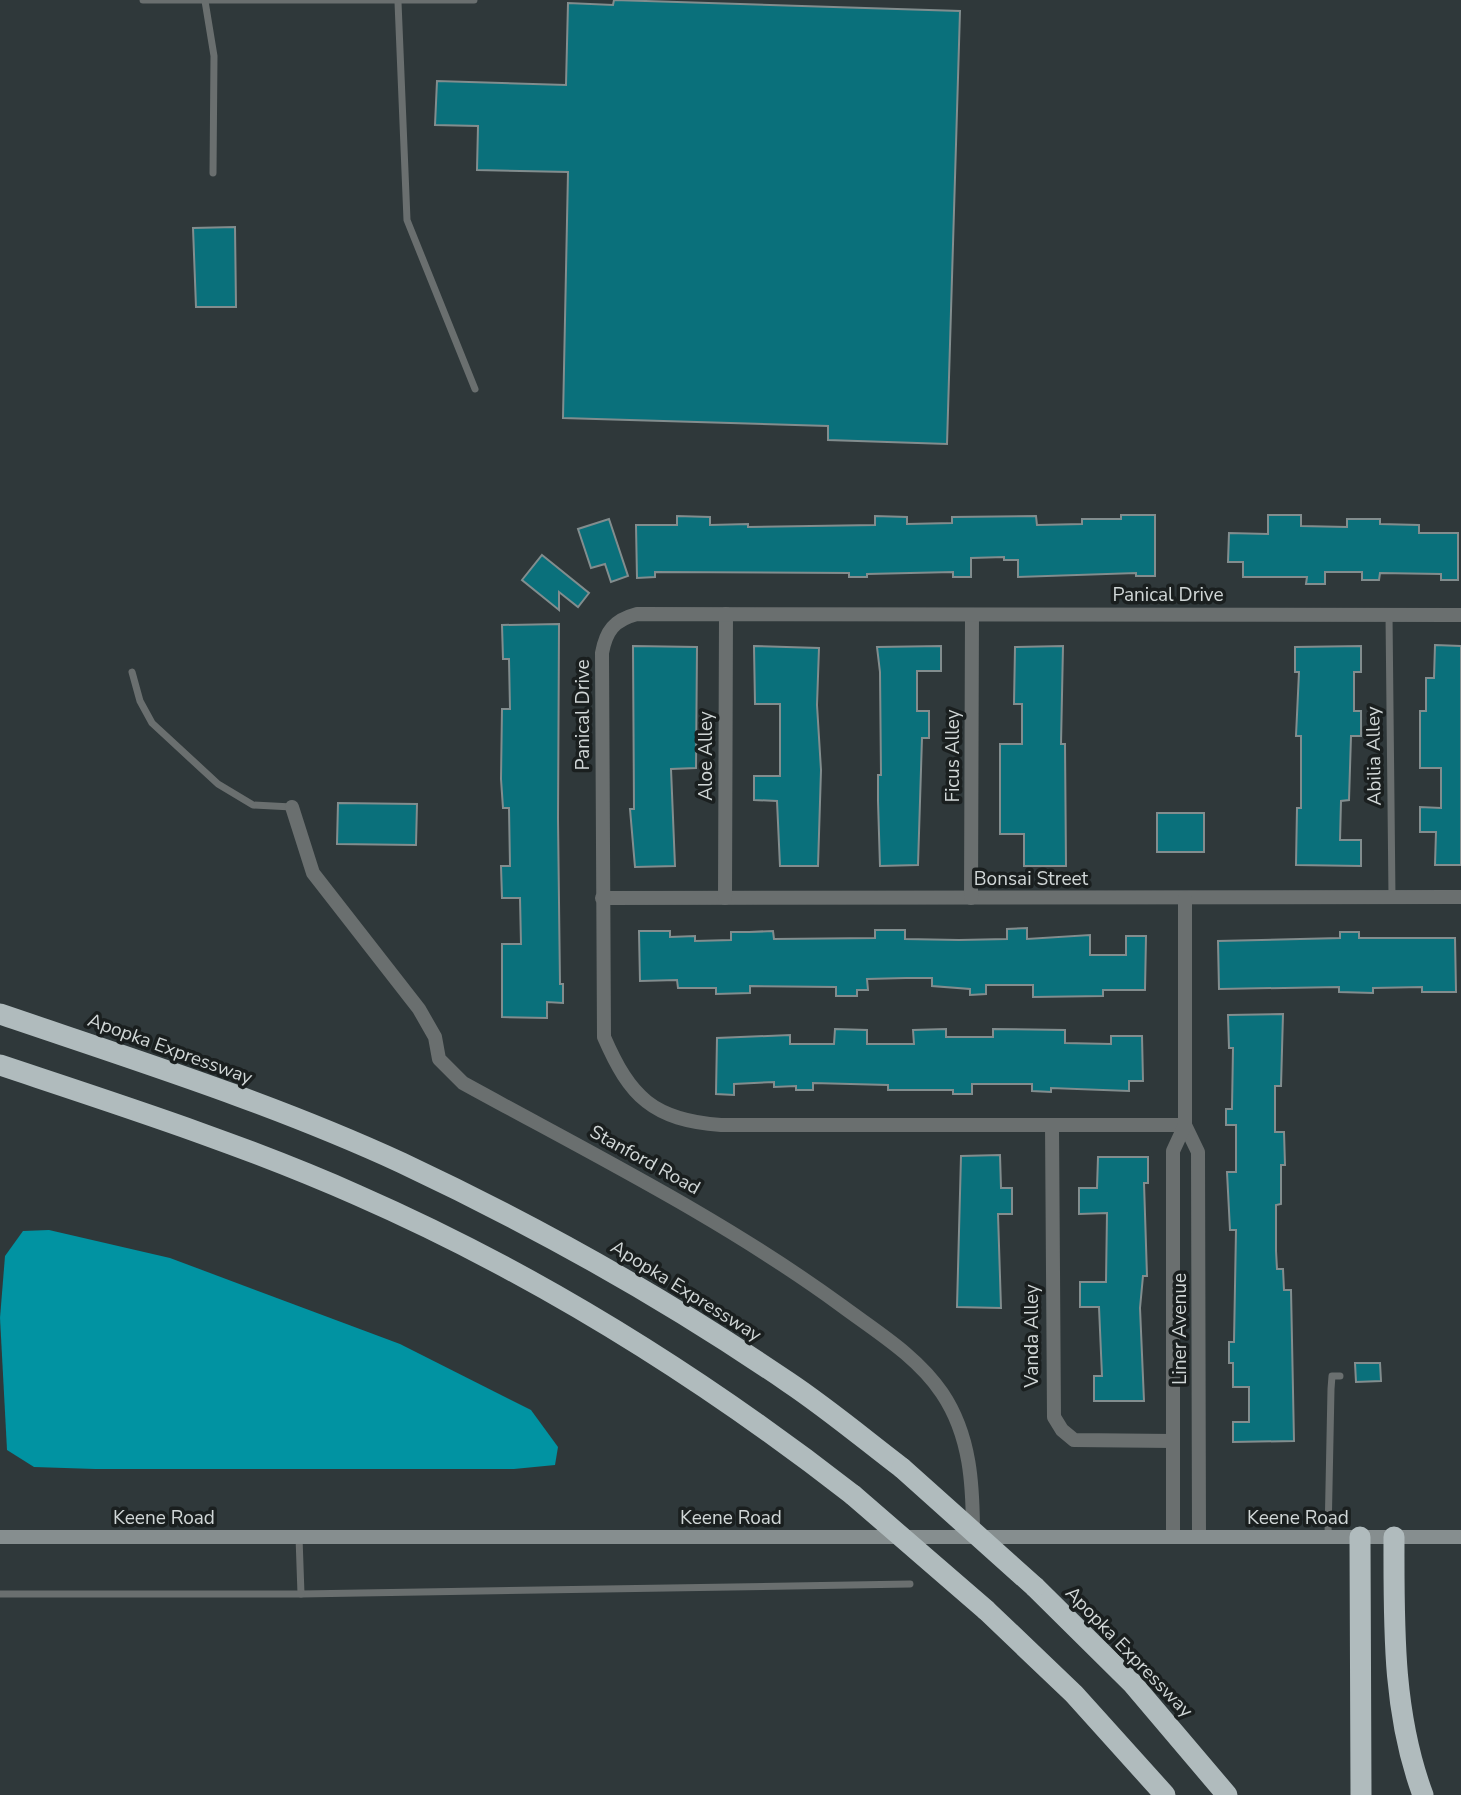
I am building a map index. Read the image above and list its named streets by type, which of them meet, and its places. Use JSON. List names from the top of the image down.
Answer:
{
  "streets": {
    "highway": ["Apopka Expressway"],
    "main road": ["Keene Road"],
    "street": [
      "Panical Drive",
      "Aloe Alley",
      "Ficus Alley",
      "Bonsai Street",
      "Stanford Road",
      "Liner Avenue",
      "Vanda Alley"
    ],
    "lane": ["Abilia Alley"]
  },
  "crossings": [
    ["Panical Drive", "Aloe Alley"],
    ["Panical Drive", "Ficus Alley"],
    ["Panical Drive", "Abilia Alley"],
    ["Panical Drive", "Bonsai Street"],
    ["Panical Drive", "Liner Avenue"],
    ["Panical Drive", "Vanda Alley"],
    ["Aloe Alley", "Bonsai Street"],
    ["Ficus Alley", "Bonsai Street"],
    ["Abilia Alley", "Bonsai Street"],
    ["Bonsai Street", "Liner Avenue"],
    ["Stanford Road", "Keene Road"],
    ["Liner Avenue", "Vanda Alley"],
    ["Liner Avenue", "Keene Road"]
  ]
}
